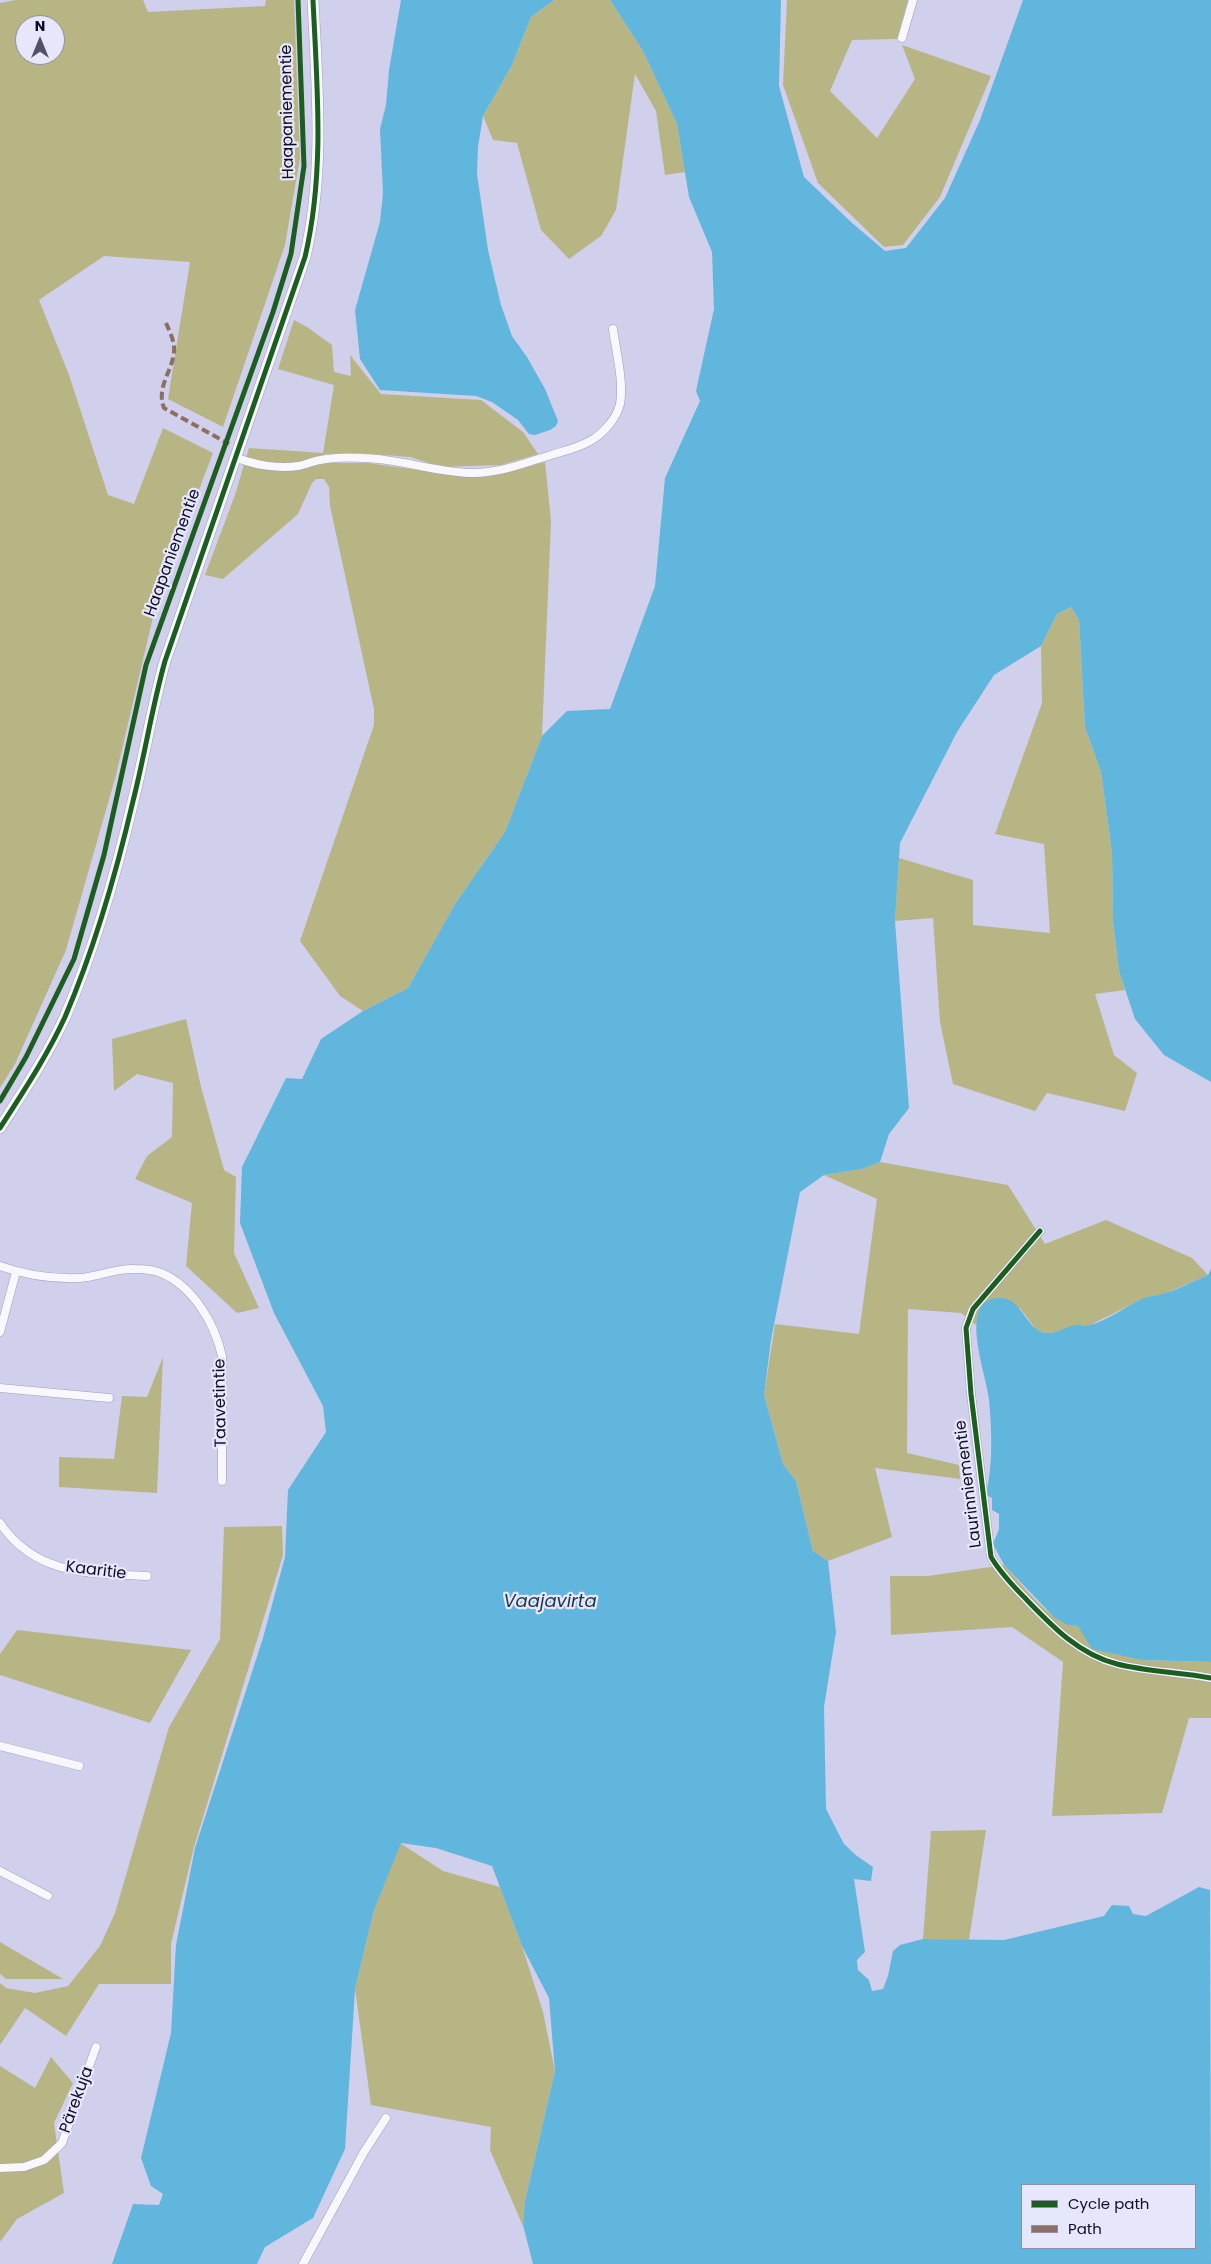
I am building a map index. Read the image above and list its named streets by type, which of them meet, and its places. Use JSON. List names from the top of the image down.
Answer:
{
  "streets": {
    "street": [
      "Haapaniementie",
      "Taavetintie",
      "Laurinniementie",
      "Kaaritie",
      "Pärekuja"
    ]
  },
  "water": ["Vaajavirta"],
  "legend": ["Cycle path", "Path"],
  "north": "top"
}
